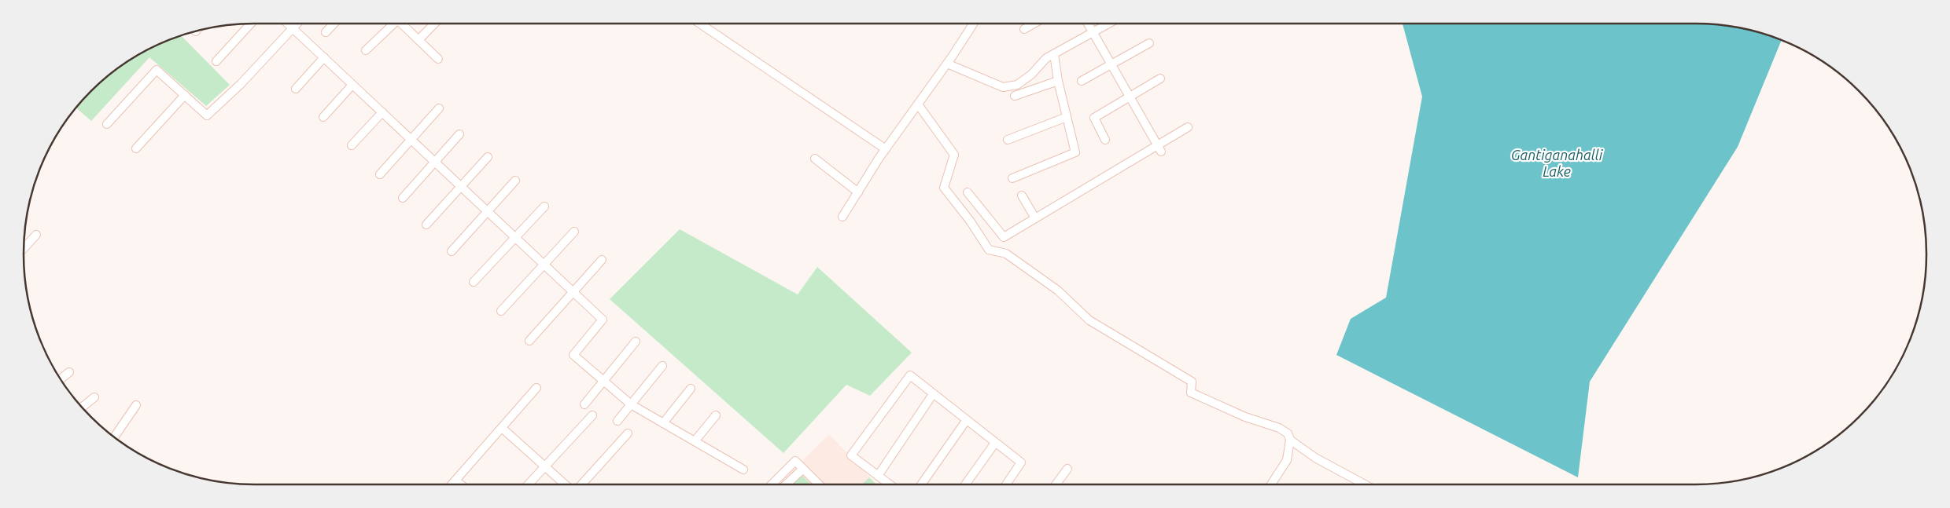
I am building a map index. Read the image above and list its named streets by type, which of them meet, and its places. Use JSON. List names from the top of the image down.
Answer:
{
  "water": ["Gantiganahalli Lake"]
}
